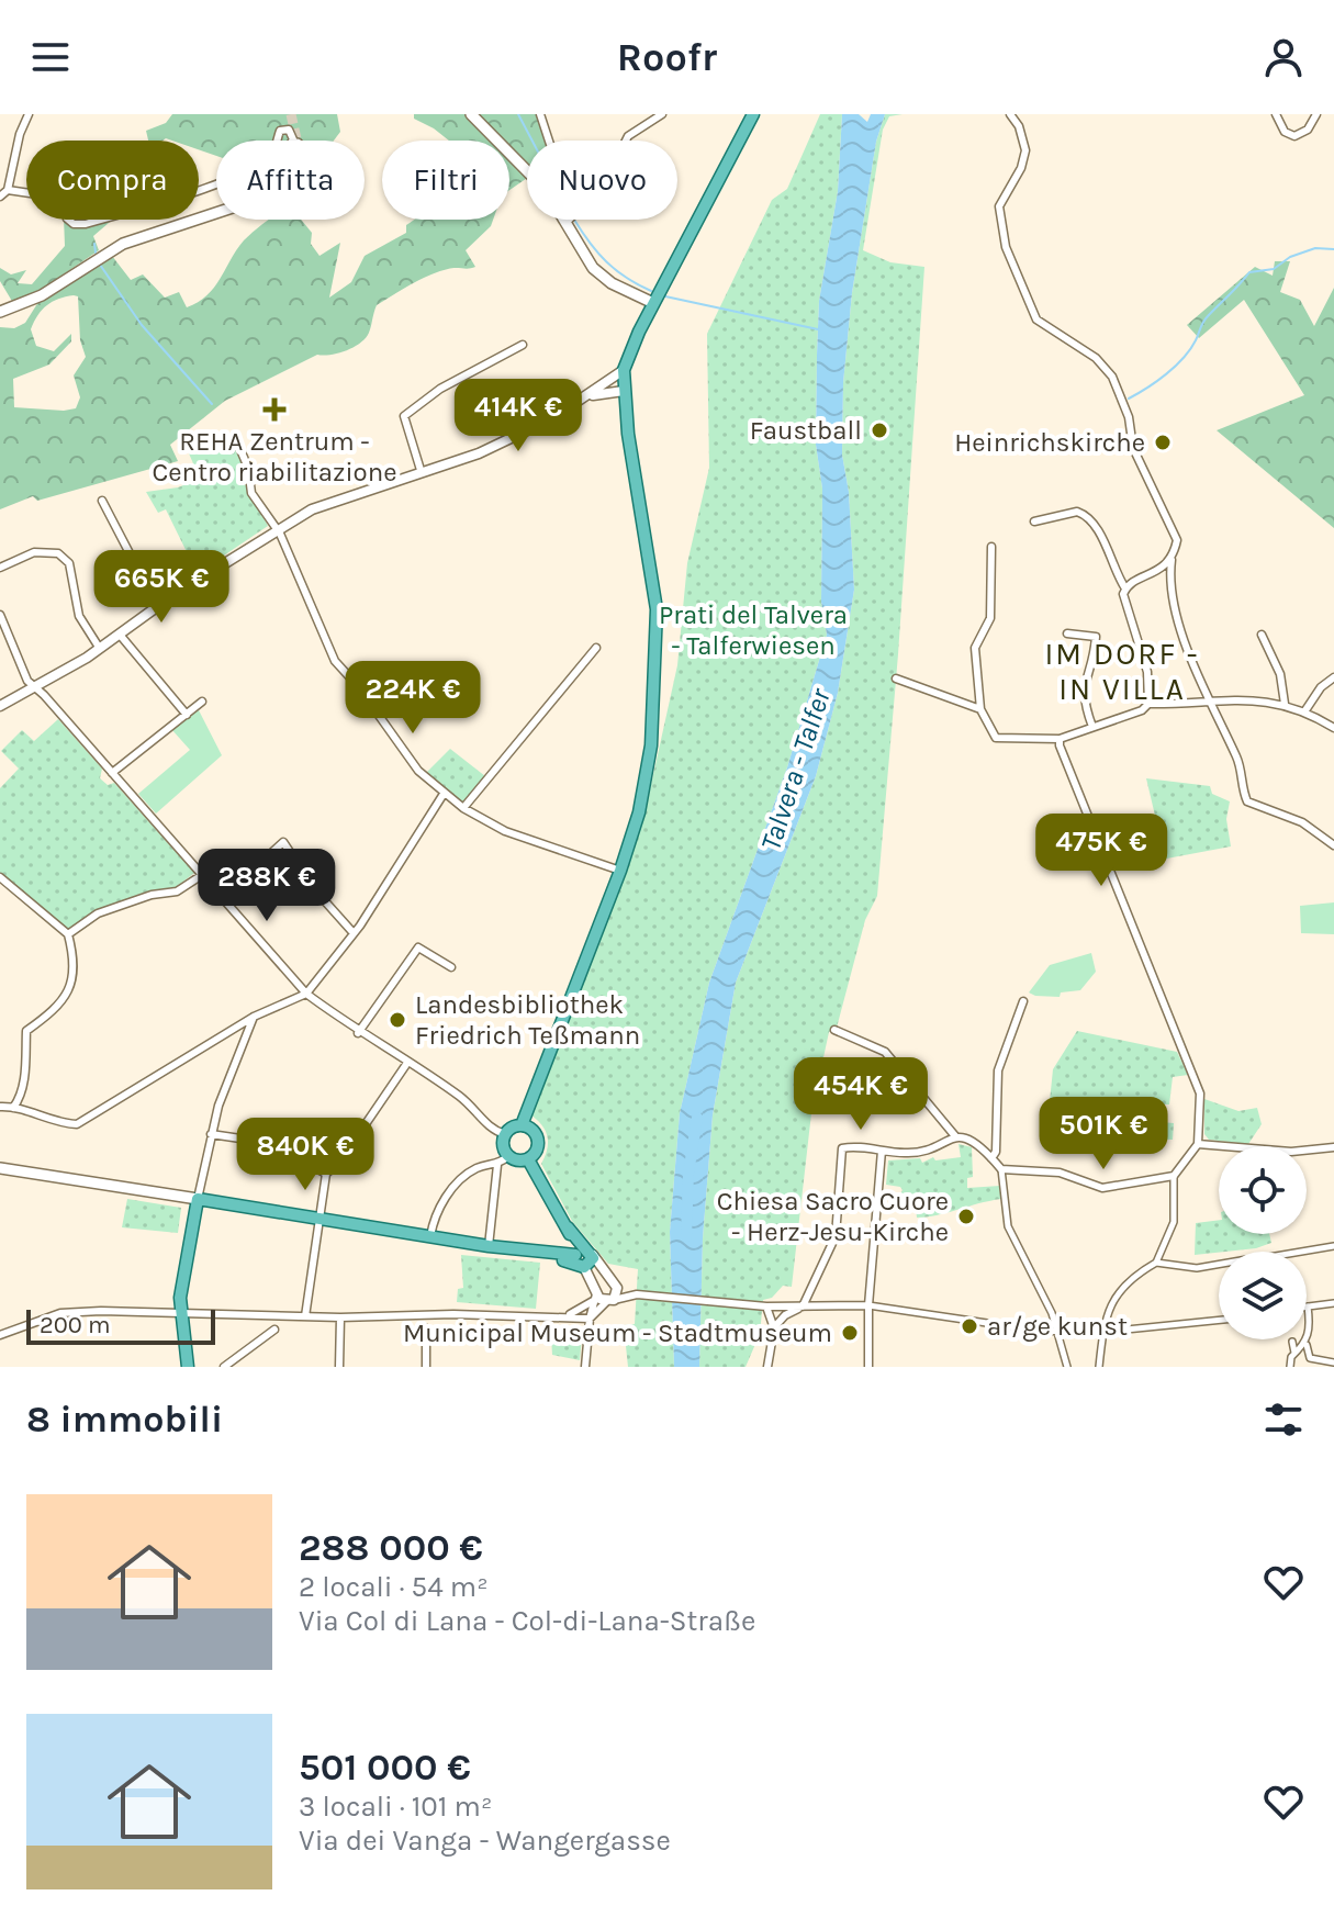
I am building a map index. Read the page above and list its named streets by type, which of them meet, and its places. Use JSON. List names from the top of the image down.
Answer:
{
  "districts": ["IM DORF - IN VILLA"],
  "water": ["Talvera - Talfer"],
  "parks": ["Prati del Talvera - Talferwiesen"],
  "places": {
    "health": ["REHA Zentrum - Centro riabilitazione"],
    "other": [
      "Faustball",
      "Heinrichskirche",
      "Landesbibliothek Friedrich Teßmann",
      "Chiesa Sacro Cuore - Herz-Jesu-Kirche",
      "ar/ge kunst",
      "Municipal Museum - Stadtmuseum"
    ]
  },
  "scale_bar": "200 m",
  "page": {
    "header": "Roofr",
    "chip": [
      "Compra",
      "Affitta",
      "Filtri",
      "Nuovo"
    ],
    "price": [
      "414K €",
      "665K €",
      "224K €",
      "475K €",
      "288K €",
      "454K €",
      "501K €",
      "840K €"
    ],
    "scale": "200 m",
    "heading": "8 immobili",
    "list": [
      {
        "name": "288 000 €",
        "note": "2 locali · 54 m² · Via Col di Lana - Col-di-Lana-Straße"
      },
      {
        "name": "501 000 €",
        "note": "3 locali · 101 m² · Via dei Vanga - Wangergasse"
      }
    ]
  }
}
